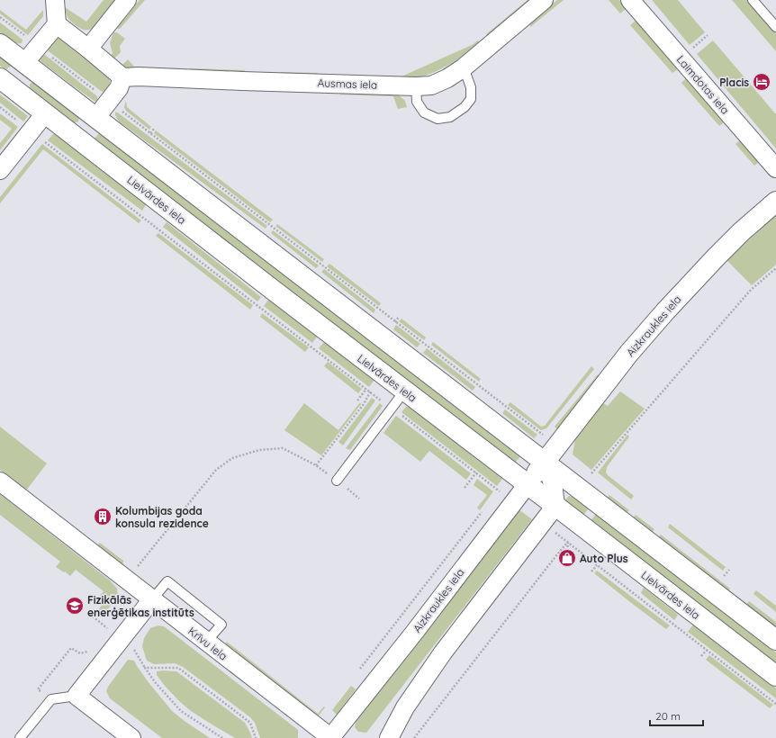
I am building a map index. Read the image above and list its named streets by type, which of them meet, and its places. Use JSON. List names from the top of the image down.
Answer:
{
  "streets": {
    "main road": ["Lielvārdes iela", "Aizkraukles iela"],
    "street": ["Ausmas iela", "Laimdotas iela", "Krīvu iela"]
  },
  "crossings": [
    ["Lielvārdes iela", "Aizkraukles iela"],
    ["Aizkraukles iela", "Krīvu iela"]
  ],
  "places": {
    "hotel": ["Placis"],
    "building": ["Kolumbijas goda konsula rezidence"],
    "shop": ["Auto Plus"],
    "school or university": ["Fizikālās enerģētikas institūts"]
  },
  "scale_bar": "20 m"
}
